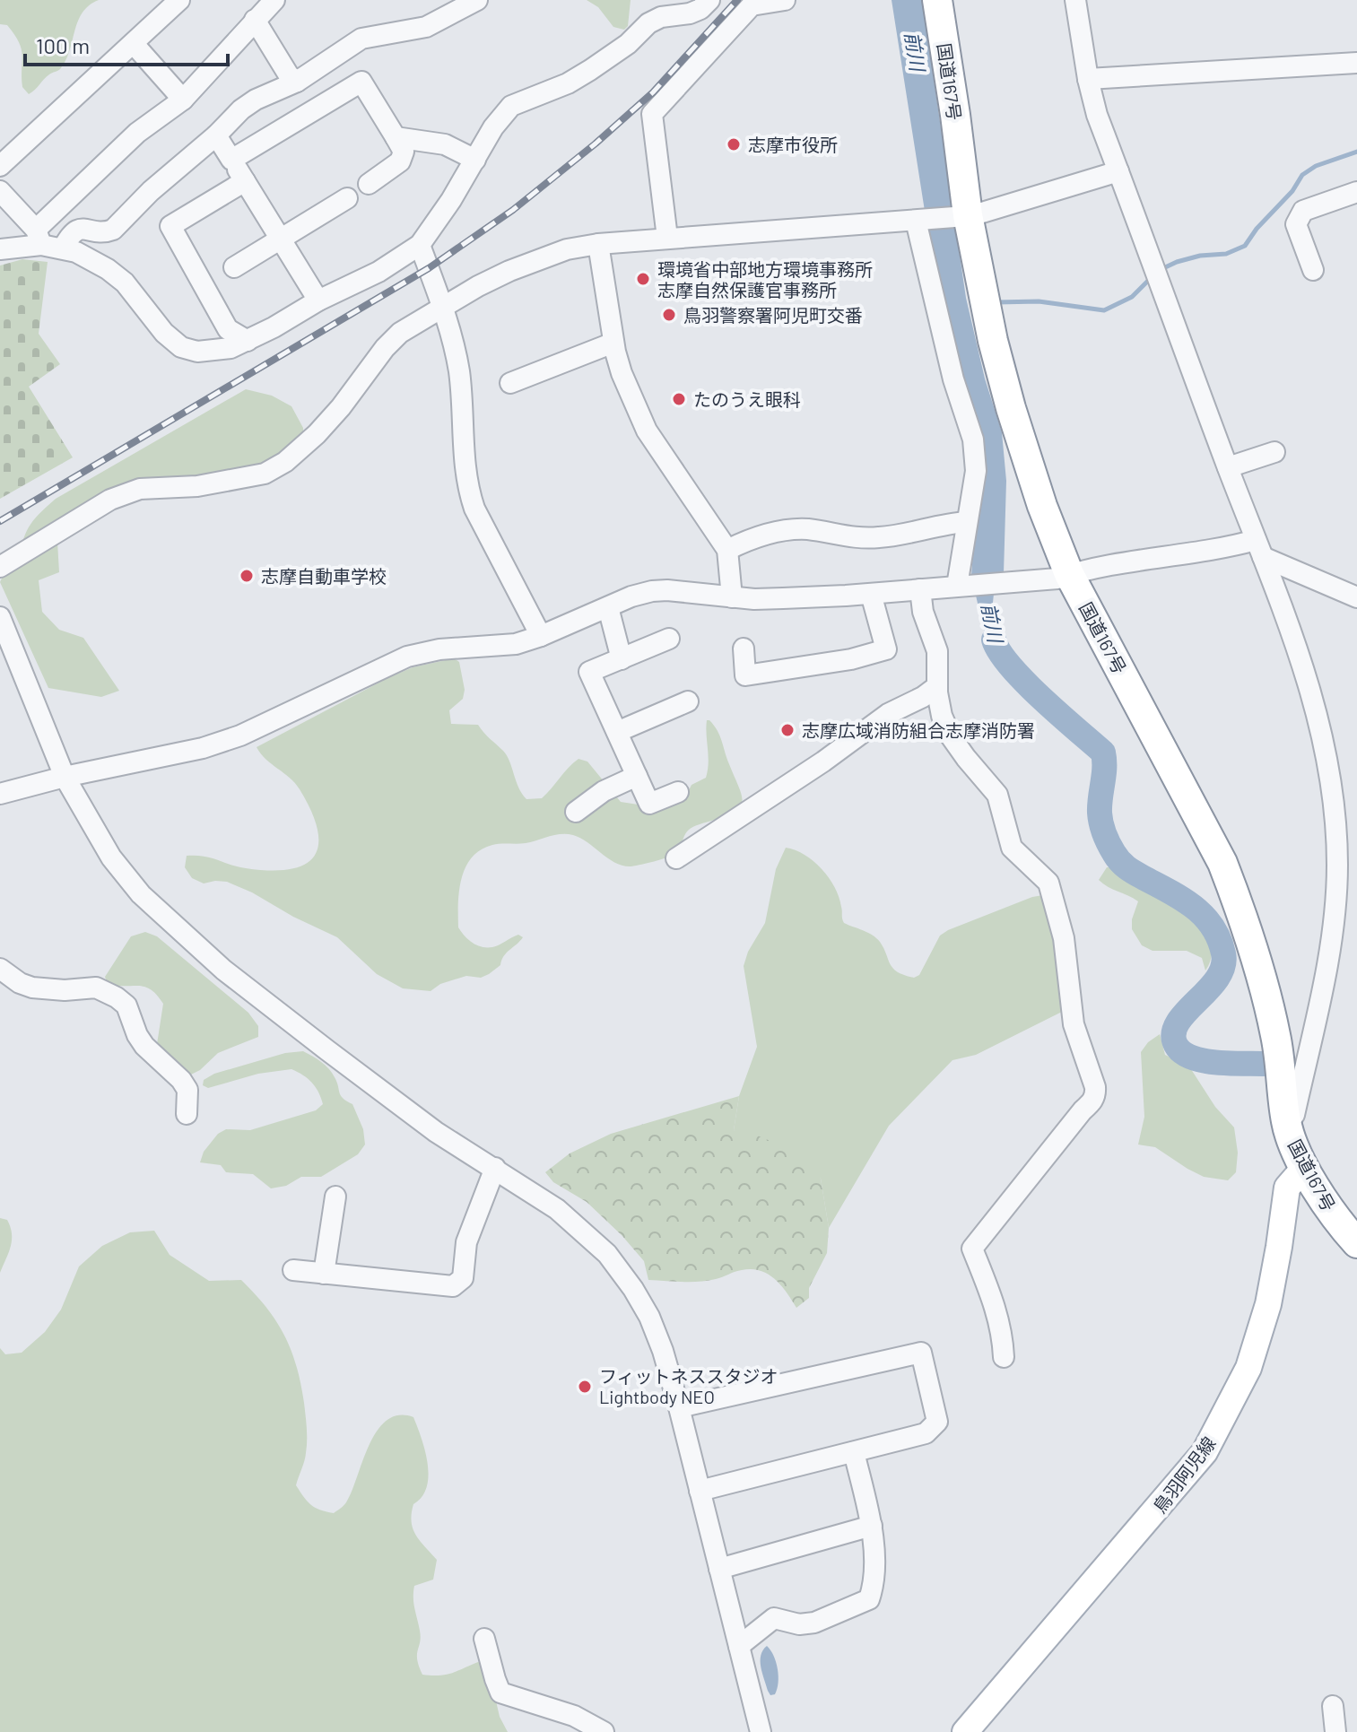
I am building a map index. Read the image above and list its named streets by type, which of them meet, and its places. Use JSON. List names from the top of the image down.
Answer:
{
  "streets": {
    "highway": ["国道167号"],
    "main road": ["鳥羽阿児線"]
  },
  "crossings": [
    ["国道167号", "鳥羽阿児線"]
  ],
  "water": ["前川"],
  "places": [
    "志摩市役所",
    "環境省中部地方環境事務所 志摩自然保護官事務所",
    "鳥羽警察署阿児町交番",
    "たのうえ眼科",
    "志摩自動車学校",
    "志摩広域消防組合志摩消防署",
    "フィットネススタジオ Lightbody NEO"
  ],
  "scale_bar": "100 m"
}
